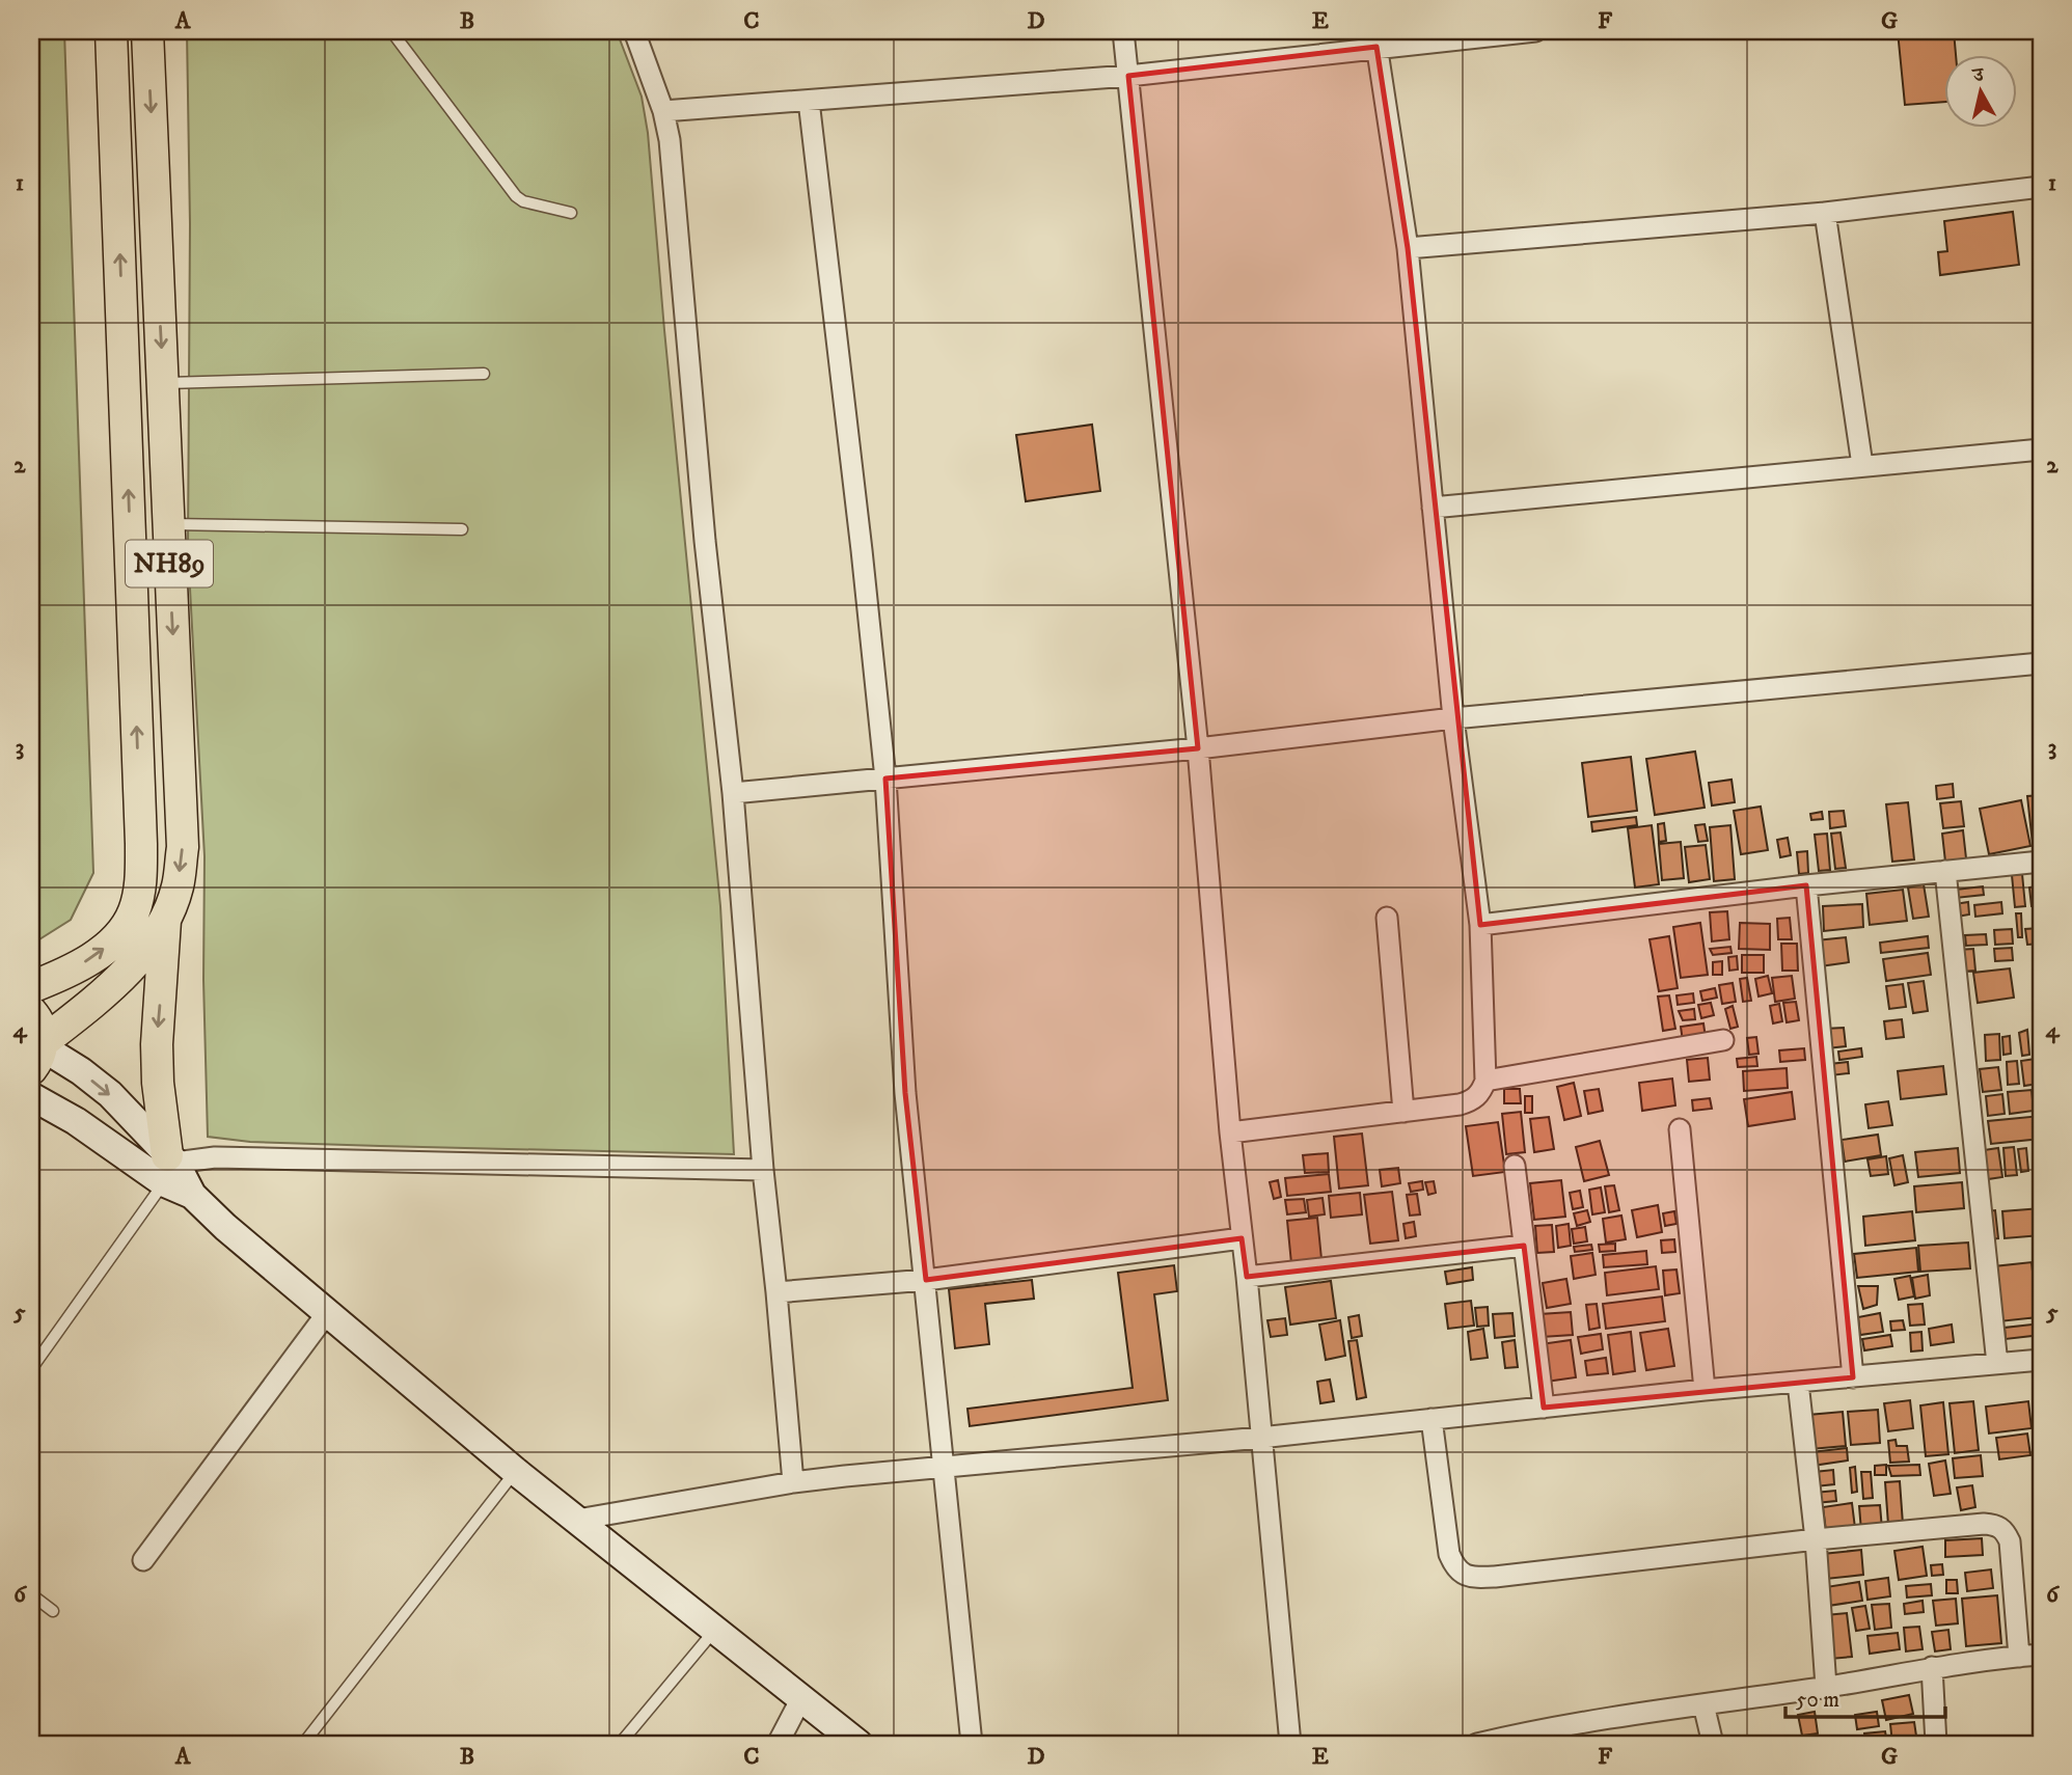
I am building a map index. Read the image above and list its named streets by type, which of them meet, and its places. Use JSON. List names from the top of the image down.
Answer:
{
  "streets": {
    "main road": ["NH89"]
  },
  "scale_bar": "50 m",
  "north": "top",
  "grid": {
    "columns": [
      "A",
      "B",
      "C",
      "D",
      "E",
      "F",
      "G"
    ],
    "rows": [
      "1",
      "2",
      "3",
      "4",
      "5",
      "6"
    ]
  }
}
